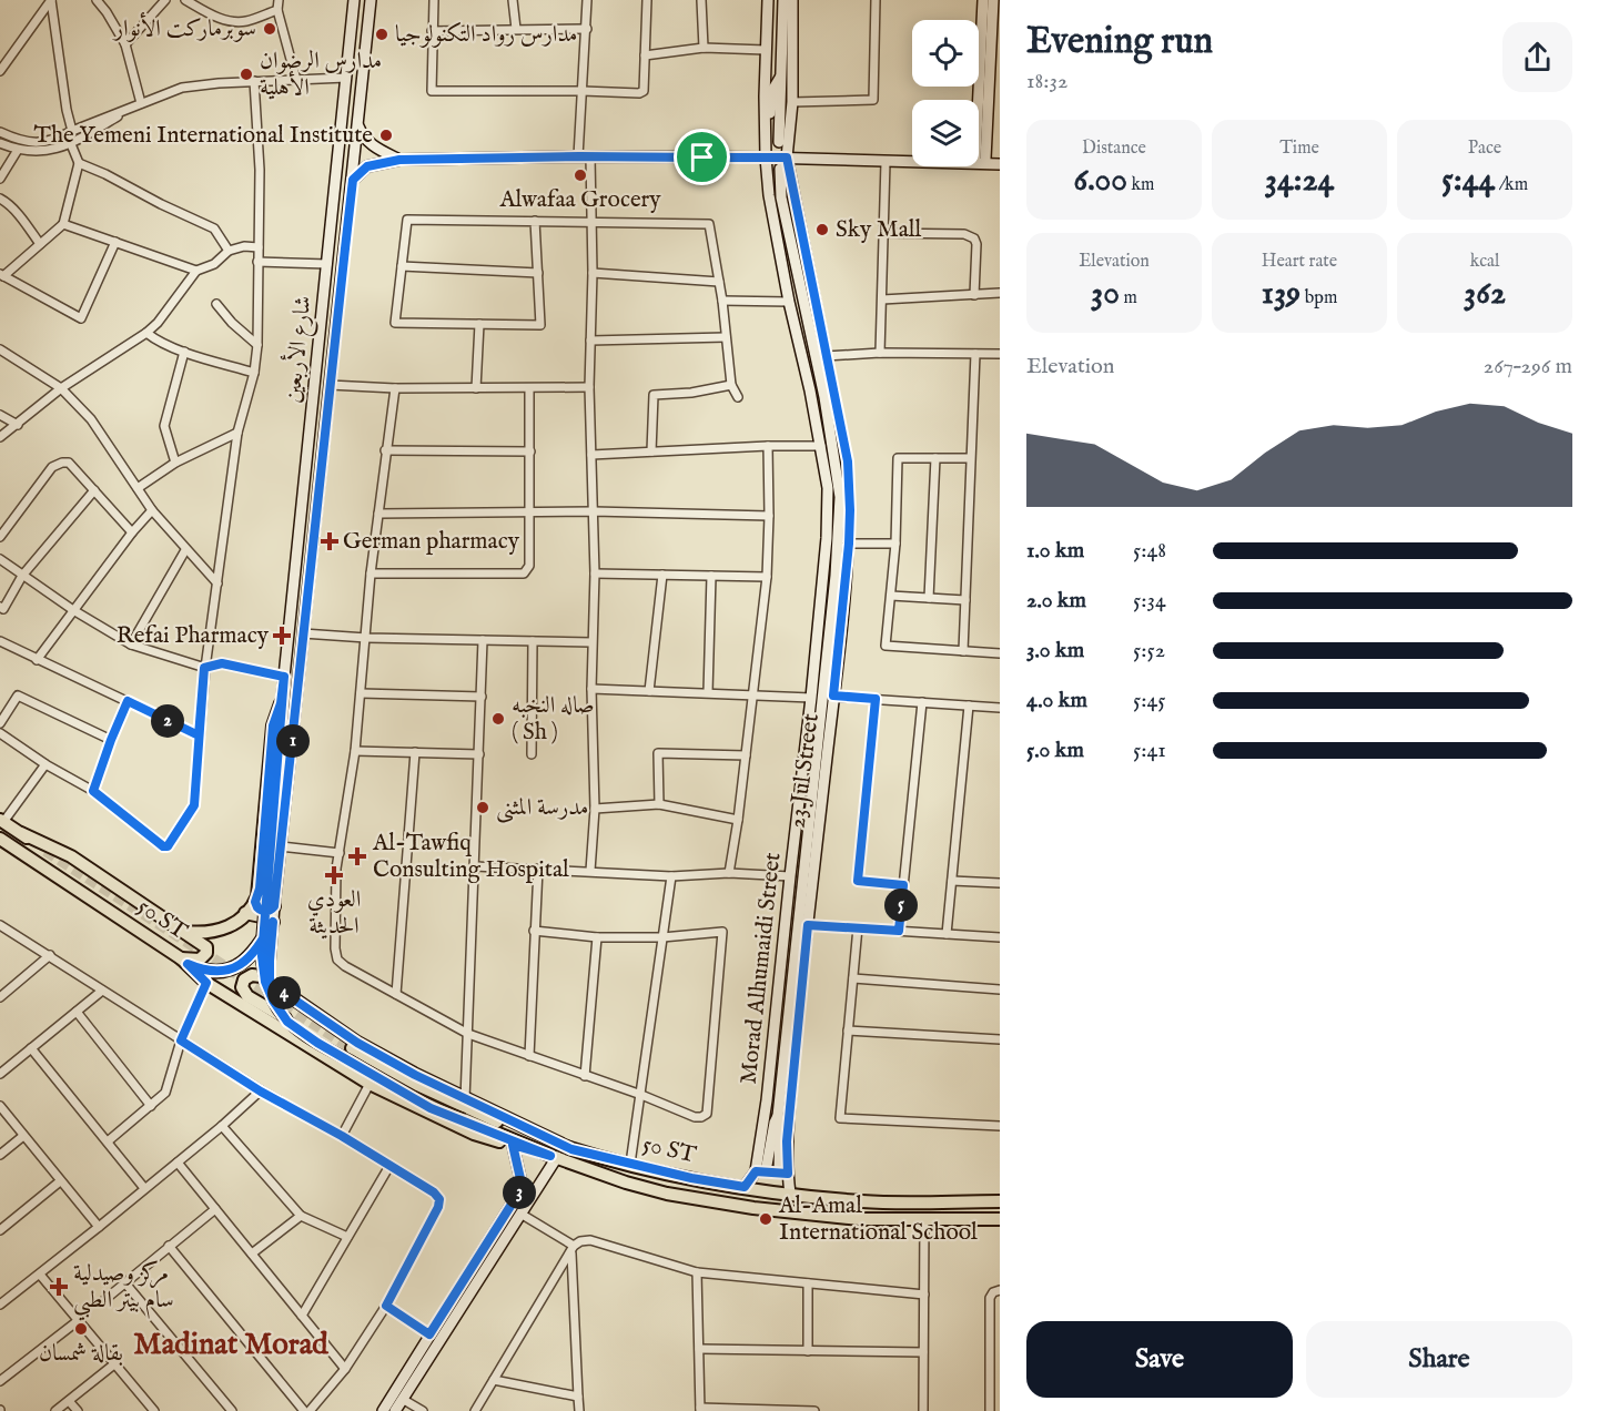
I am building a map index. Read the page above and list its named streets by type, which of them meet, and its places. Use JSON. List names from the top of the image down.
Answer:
{
  "streets": {
    "main road": ["50 ST"],
    "street": ["شارع الأربعين", "23 Jul Street", "Morad Alhumaidi Street"]
  },
  "crossings": [
    ["شارع الأربعين", "50 ST"],
    ["23 Jul Street", "50 ST"],
    ["50 ST", "Morad Alhumaidi Street"]
  ],
  "districts": ["Madinat Morad"],
  "places": {
    "other": [
      "سوبرماركت الأنوار",
      "مدارس رواد التكنولوجيا",
      "مدارس الرضوان الأهلية",
      "The Yemeni International Institute",
      "Alwafaa Grocery",
      "Sky Mall",
      "صاله النخبه ( Sh )",
      "مدرسة المثنى",
      "Al-Amal International School",
      "بقالة شمسان"
    ],
    "health": [
      "German pharmacy",
      "Refai Pharmacy",
      "Al-Tawfiq Consulting Hospital",
      "العودي الحديثة",
      "مركز وصيدلية سام بيتر الطبي"
    ]
  },
  "page": {
    "heading": ["Evening run", "18:32"],
    "stats": [
      ["Distance", "6.00 km"],
      ["Time", "34:24"],
      ["Pace", "5:44 /km"],
      ["Elevation", "30 m"],
      ["Heart rate", "139 bpm"],
      ["kcal", "362"]
    ],
    "chart": ["Elevation", "267–296 m"],
    "list": [
      {
        "name": "1.0 km",
        "note": "5:48"
      },
      {
        "name": "2.0 km",
        "note": "5:34"
      },
      {
        "name": "3.0 km",
        "note": "5:52"
      },
      {
        "name": "4.0 km",
        "note": "5:45"
      },
      {
        "name": "5.0 km",
        "note": "5:41"
      }
    ],
    "pins": [
      "2",
      "1",
      "5",
      "4",
      "3"
    ],
    "buttons": ["Save", "Share"]
  }
}
